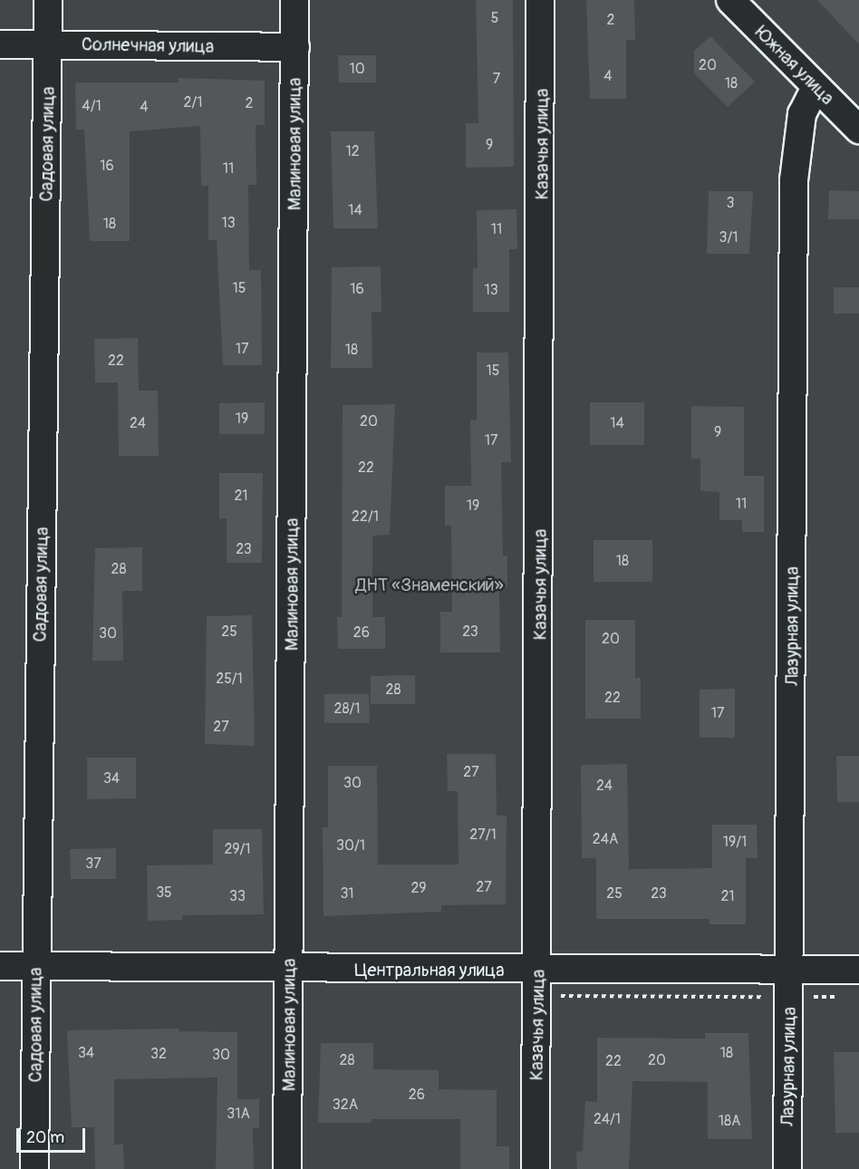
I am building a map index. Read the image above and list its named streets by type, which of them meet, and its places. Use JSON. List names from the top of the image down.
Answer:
{
  "streets": {
    "street": [
      "Солнечная улица",
      "Южная улица",
      "Садовая улица",
      "Малиновая улица",
      "Казачья улица",
      "Лазурная улица",
      "Центральная улица"
    ]
  },
  "crossings": [
    ["Солнечная улица", "Садовая улица"],
    ["Солнечная улица", "Малиновая улица"],
    ["Южная улица", "Лазурная улица"],
    ["Садовая улица", "Центральная улица"],
    ["Малиновая улица", "Центральная улица"],
    ["Казачья улица", "Центральная улица"],
    ["Лазурная улица", "Центральная улица"]
  ],
  "parks": ["ДНТ «Знаменский»"],
  "house_numbers": [
    "5",
    "2",
    "20",
    "10",
    "4",
    "7",
    "18",
    "2/1",
    "2",
    "4/1",
    "4",
    "9",
    "12",
    "16",
    "11",
    "3",
    "14",
    "13",
    "18",
    "11",
    "3/1",
    "15",
    "16",
    "13",
    "17",
    "18",
    "22",
    "15",
    "19",
    "20",
    "24",
    "14",
    "9",
    "17",
    "22",
    "21",
    "11",
    "19",
    "22/1",
    "23",
    "18",
    "28",
    "25",
    "23",
    "26",
    "30",
    "20",
    "25/1",
    "28",
    "22",
    "28/1",
    "17",
    "27",
    "27",
    "34",
    "30",
    "24",
    "27/1",
    "24А",
    "19/1",
    "30/1",
    "29/1",
    "37",
    "27",
    "29",
    "35",
    "31",
    "25",
    "23",
    "33",
    "21",
    "34",
    "18",
    "32",
    "30",
    "28",
    "20",
    "22",
    "26",
    "32А",
    "31А",
    "24/1",
    "18А"
  ],
  "scale_bar": "20 m"
}
